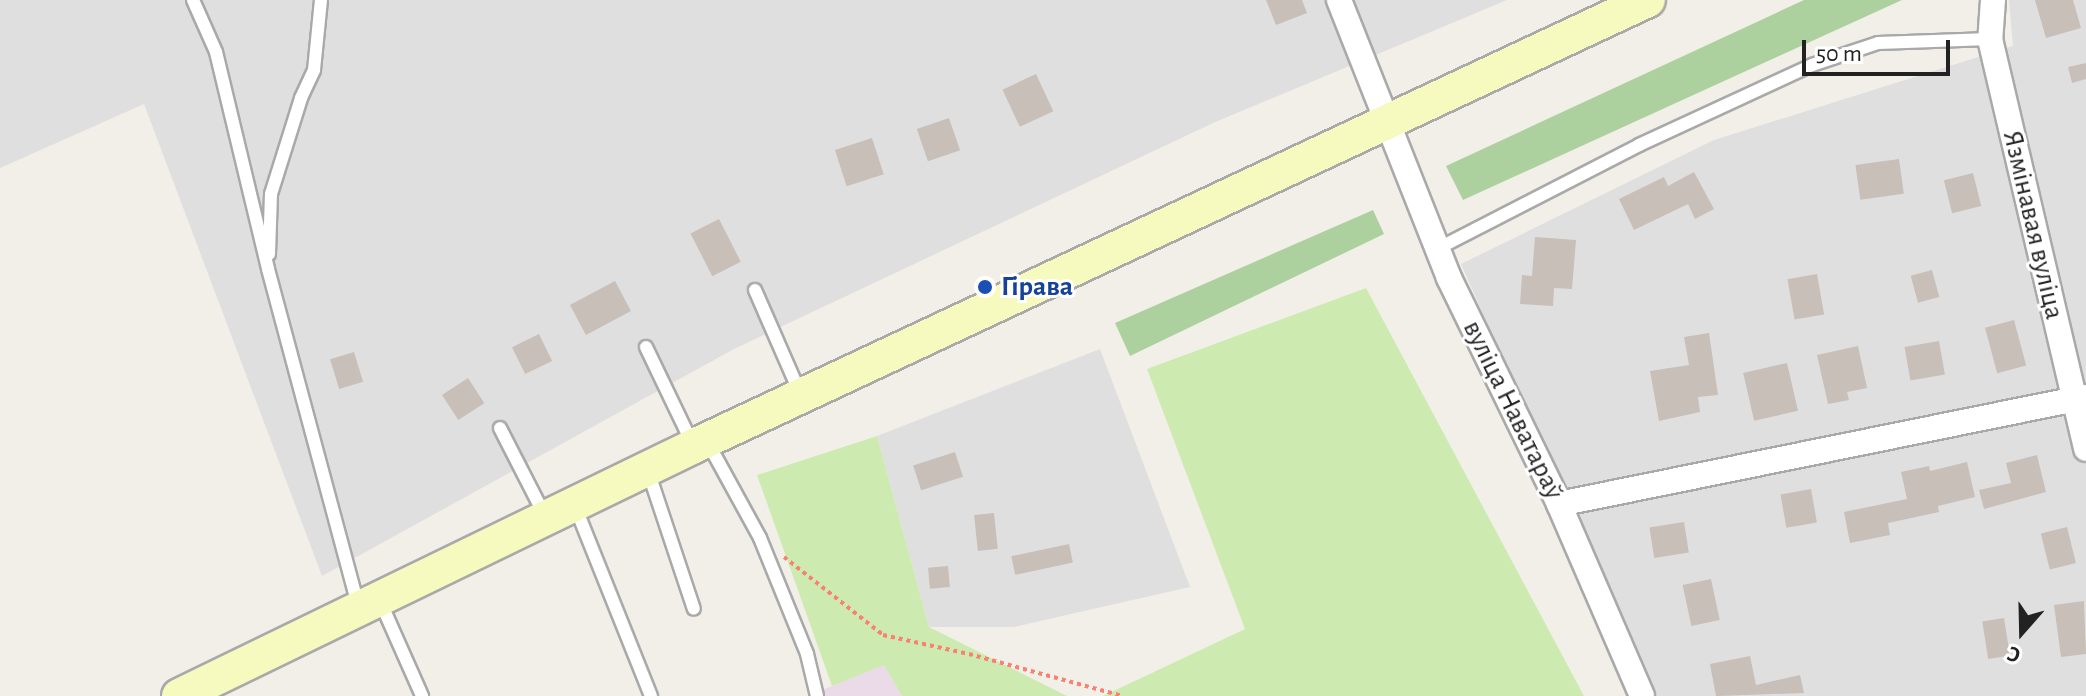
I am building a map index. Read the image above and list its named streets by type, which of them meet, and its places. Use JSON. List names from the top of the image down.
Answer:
{
  "streets": {
    "street": ["Язмінавая вуліца", "вуліца Наватараў"]
  },
  "places": ["Гірава"],
  "scale_bar": "50 m",
  "north": "bottom"
}
